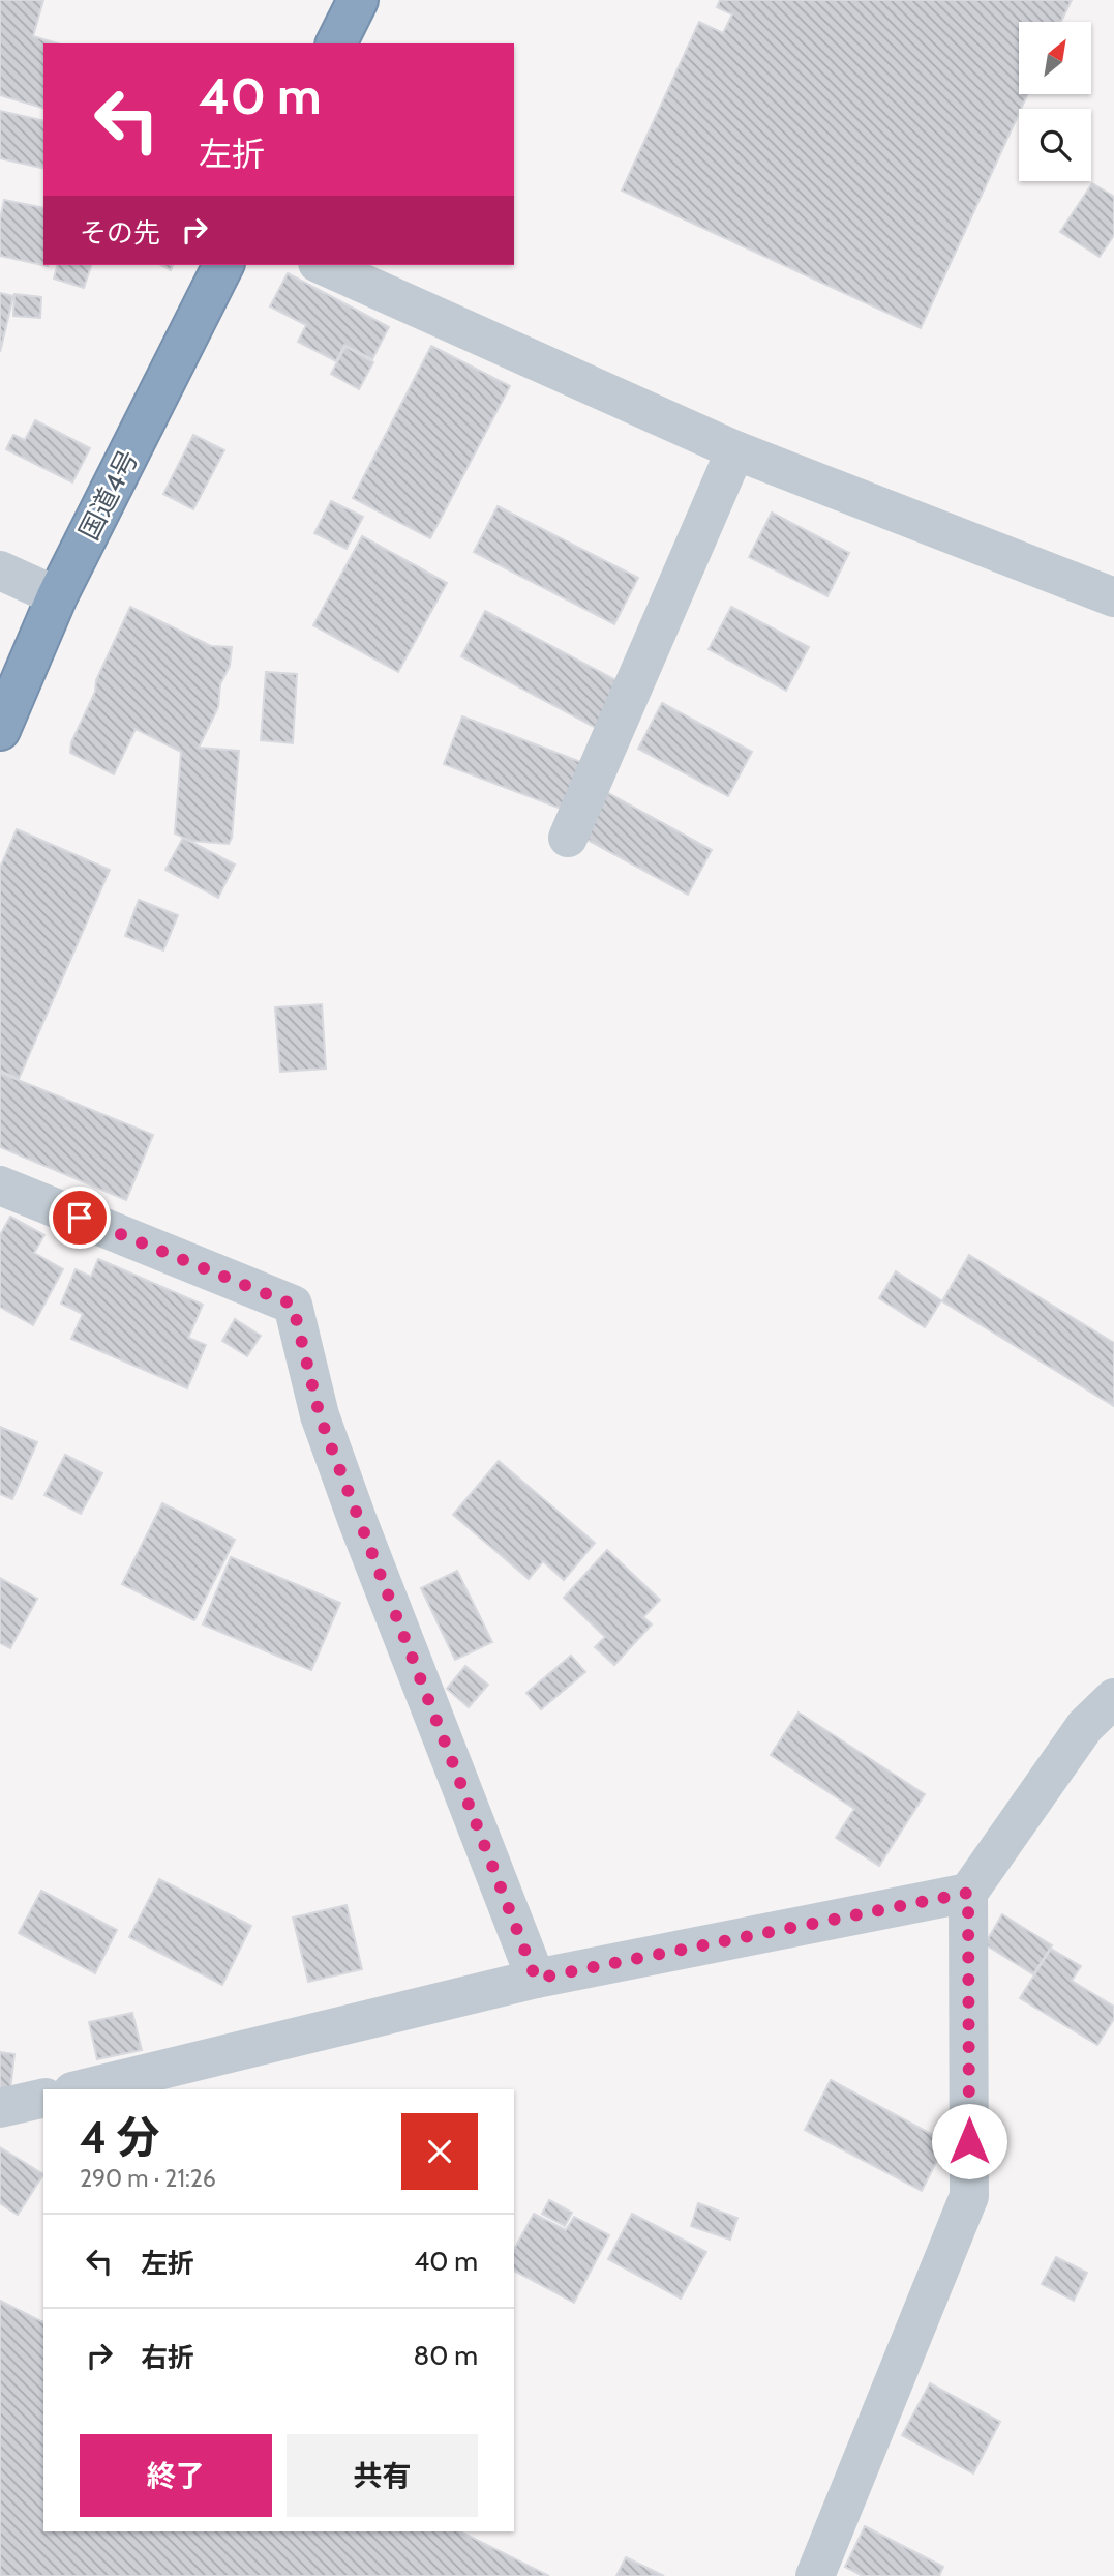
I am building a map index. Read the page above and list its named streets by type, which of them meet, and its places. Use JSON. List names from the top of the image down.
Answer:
{
  "streets": {
    "highway": ["国道4号"]
  },
  "north": "top right",
  "page": {
    "turn": ["40 m", "左折"],
    "then": "その先",
    "heading": ["4 分", "290 m · 21:26"],
    "list": [
      {
        "name": "左折",
        "value": "40 m"
      },
      {
        "name": "右折",
        "value": "80 m"
      }
    ],
    "buttons": ["終了", "共有"]
  }
}
